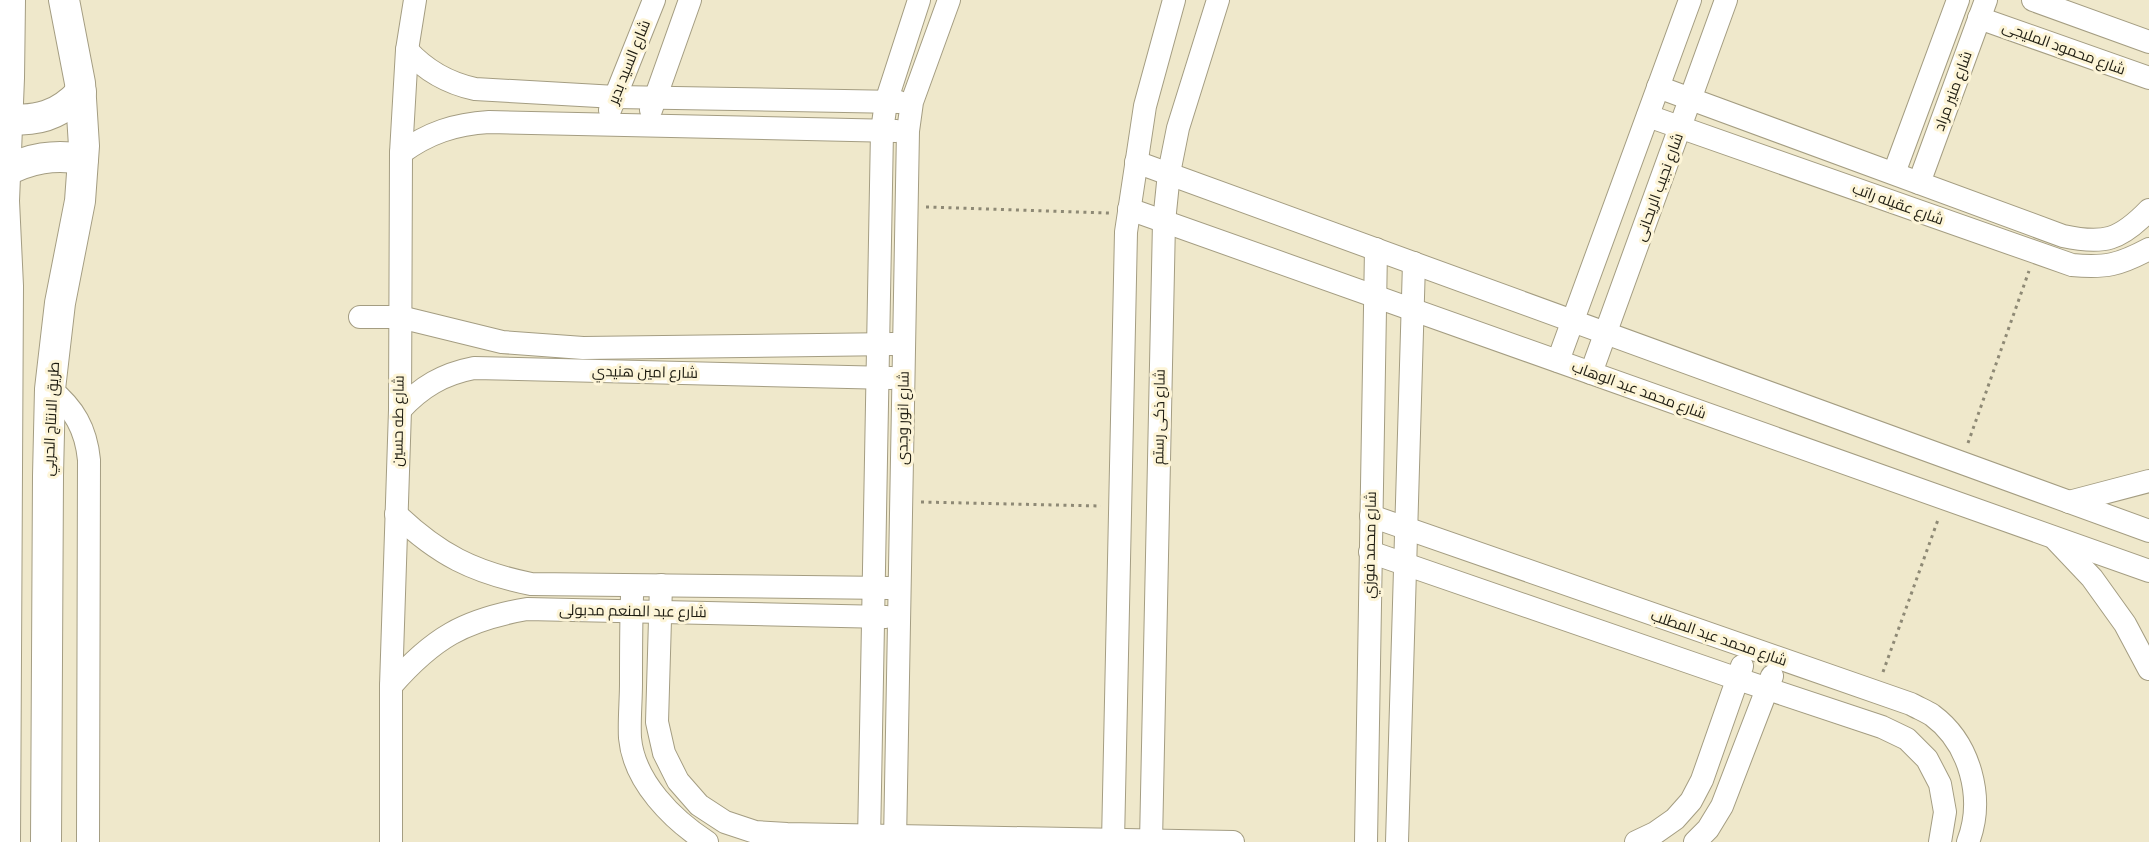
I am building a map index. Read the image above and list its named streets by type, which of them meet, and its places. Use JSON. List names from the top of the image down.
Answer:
{
  "streets": {
    "main road": ["طريق الانتاج الحربي"],
    "street": [
      "شارع محمود المليجى",
      "شارع السيد بدير",
      "شارع منير مراد",
      "شارع نجيب الريحانى",
      "شارع عقيله راتب",
      "شارع امين هنيدي",
      "شارع محمد عبد الوهاب",
      "شارع ذكى رستم",
      "شارع انور وجدى",
      "شارع طه حسين",
      "شارع محمد فوزي",
      "شارع عبد المنعم مدبولى",
      "شارع محمد عبد المطلب"
    ]
  },
  "crossings": [
    ["شارع محمود المليجى", "شارع منير مراد"],
    ["شارع منير مراد", "شارع عقيله راتب"],
    ["شارع نجيب الريحانى", "شارع عقيله راتب"],
    ["شارع نجيب الريحانى", "شارع محمد عبد الوهاب"],
    ["شارع امين هنيدي", "شارع انور وجدى"],
    ["شارع امين هنيدي", "شارع طه حسين"],
    ["شارع محمد عبد الوهاب", "شارع ذكى رستم"],
    ["شارع محمد عبد الوهاب", "شارع محمد فوزي"],
    ["شارع انور وجدى", "شارع عبد المنعم مدبولى"],
    ["شارع طه حسين", "شارع عبد المنعم مدبولى"],
    ["شارع محمد فوزي", "شارع محمد عبد المطلب"]
  ]
}
